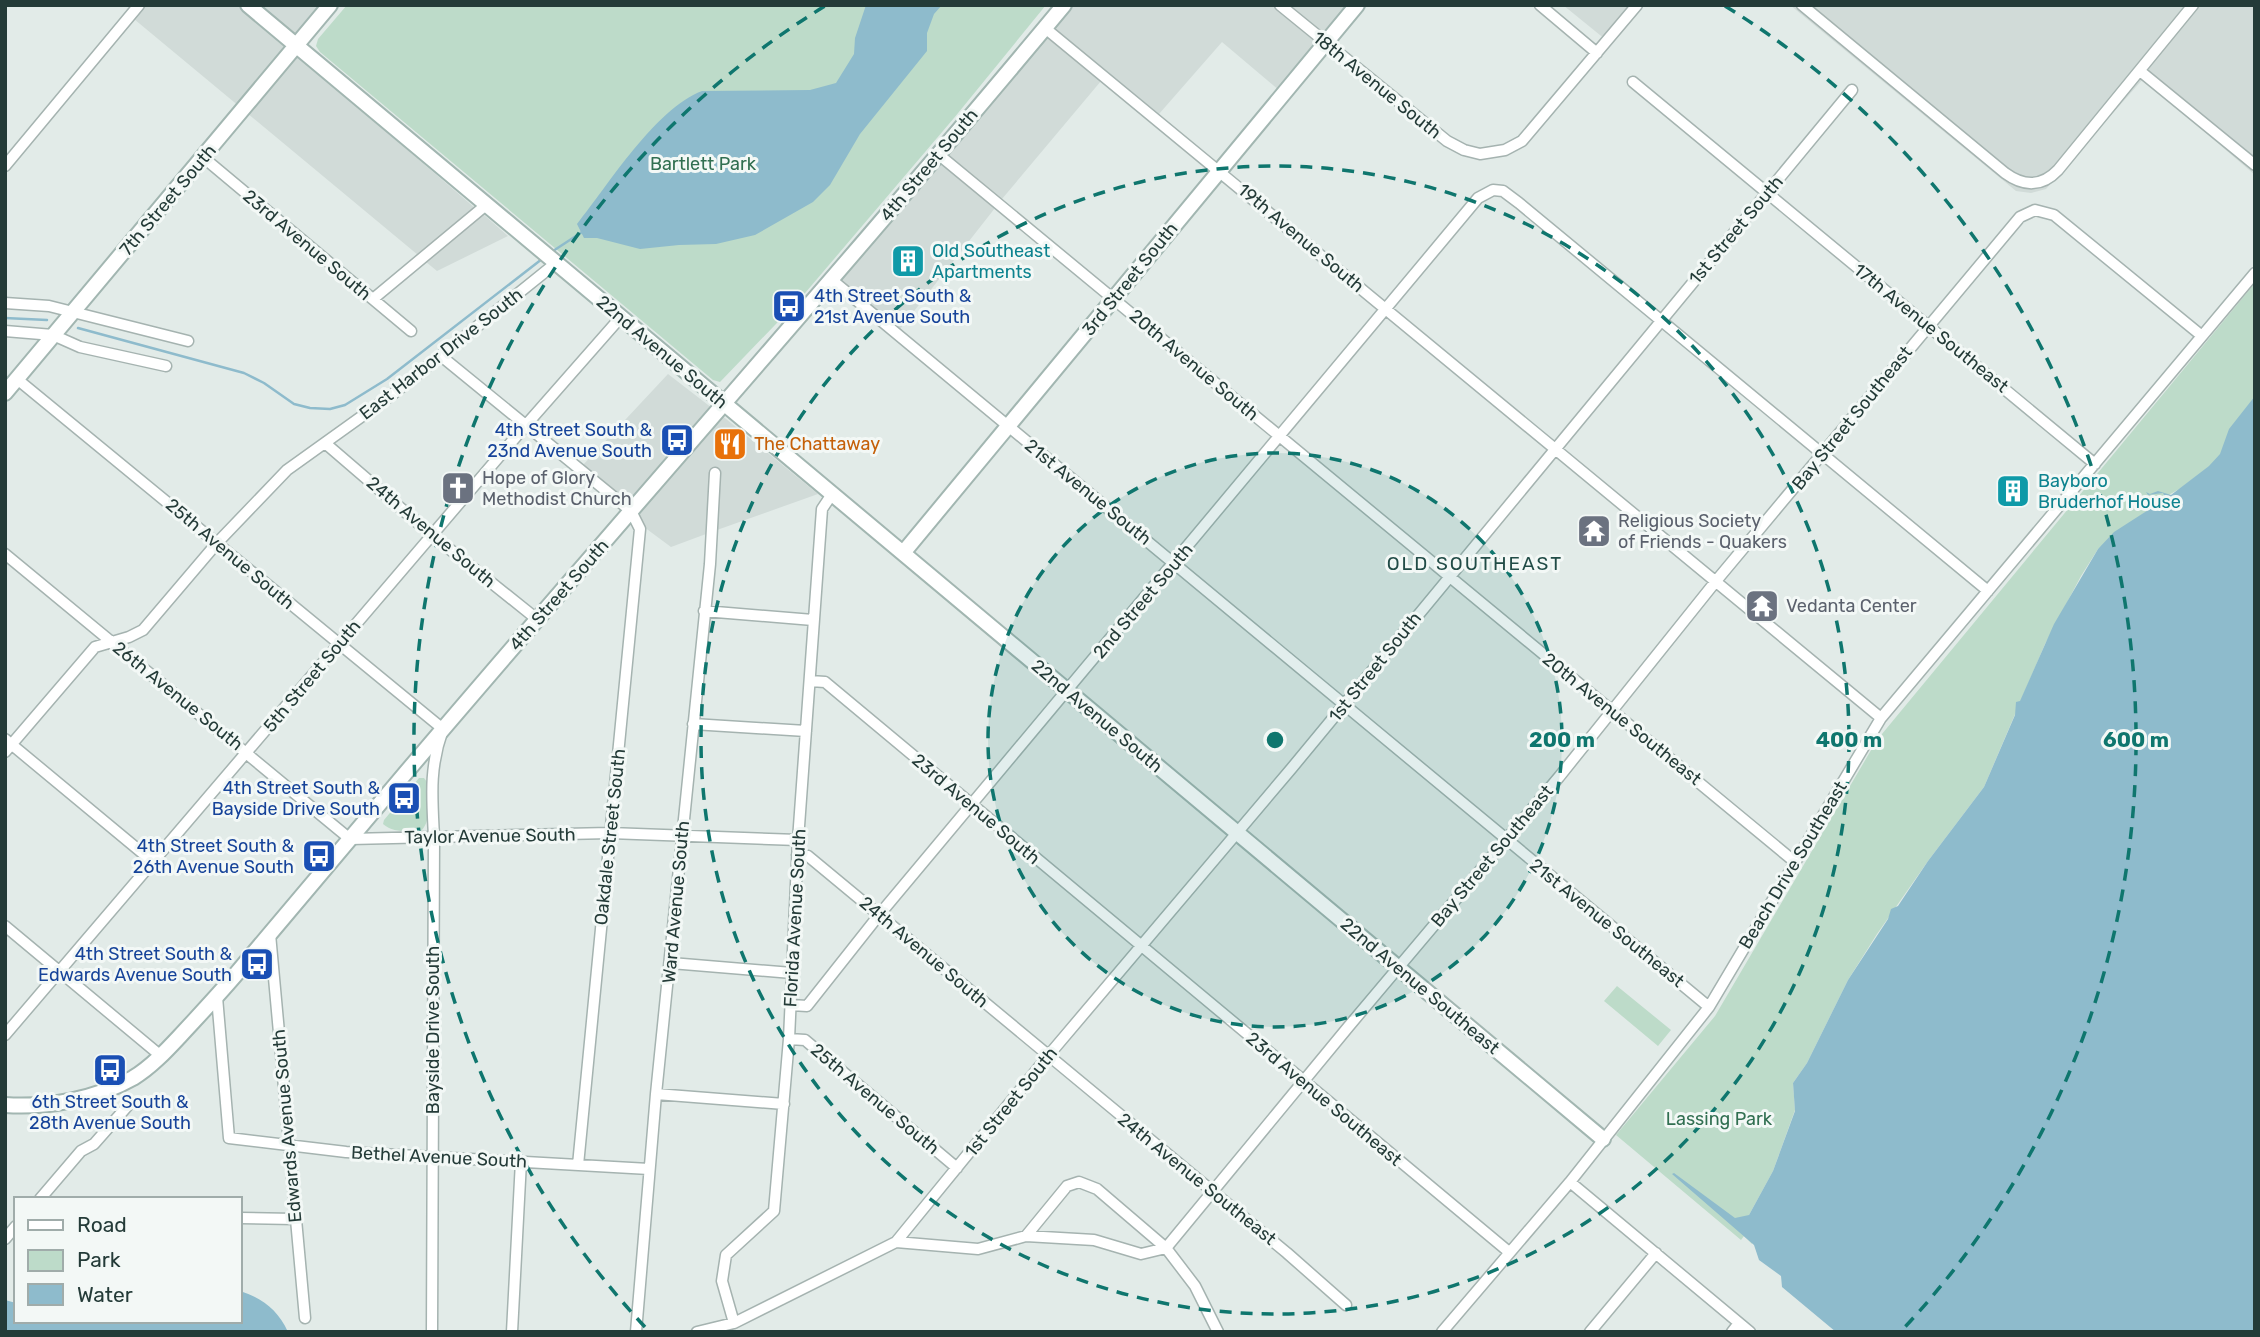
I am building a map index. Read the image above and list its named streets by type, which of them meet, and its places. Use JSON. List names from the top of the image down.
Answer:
{
  "streets": {
    "street": [
      "18th Avenue South",
      "4th Street South",
      "7th Street South",
      "1st Street South",
      "19th Avenue South",
      "23rd Avenue South",
      "3rd Street South",
      "17th Avenue Southeast",
      "22nd Avenue South",
      "East Harbor Drive South",
      "20th Avenue South",
      "Bay Street Southeast",
      "21st Avenue South",
      "24th Avenue South",
      "25th Avenue South",
      "2nd Street South",
      "5th Street South",
      "26th Avenue South",
      "20th Avenue Southeast",
      "Taylor Avenue South",
      "Oakdale Street South",
      "Beach Drive Southeast",
      "Ward Avenue South",
      "Florida Avenue South",
      "21st Avenue Southeast",
      "22nd Avenue Southeast",
      "Bayside Drive South",
      "23rd Avenue Southeast",
      "Edwards Avenue South",
      "Bethel Avenue South",
      "24th Avenue Southeast"
    ]
  },
  "crossings": [
    ["18th Avenue South", "3rd Street South"],
    ["4th Street South", "19th Avenue South"],
    ["4th Street South", "22nd Avenue South"],
    ["4th Street South", "20th Avenue South"],
    ["4th Street South", "21st Avenue South"],
    ["4th Street South", "24th Avenue South"],
    ["4th Street South", "25th Avenue South"],
    ["4th Street South", "26th Avenue South"],
    ["4th Street South", "Taylor Avenue South"],
    ["4th Street South", "Oakdale Street South"],
    ["4th Street South", "Bayside Drive South"],
    ["4th Street South", "Edwards Avenue South"],
    ["4th Street South", "Bethel Avenue South"],
    ["7th Street South", "23rd Avenue South"],
    ["7th Street South", "22nd Avenue South"],
    ["7th Street South", "25th Avenue South"],
    ["1st Street South", "19th Avenue South"],
    ["1st Street South", "23rd Avenue South"],
    ["1st Street South", "17th Avenue Southeast"],
    ["1st Street South", "22nd Avenue South"],
    ["1st Street South", "20th Avenue South"],
    ["1st Street South", "21st Avenue South"],
    ["1st Street South", "24th Avenue South"],
    ["1st Street South", "25th Avenue South"],
    ["1st Street South", "2nd Street South"],
    ["1st Street South", "20th Avenue Southeast"],
    ["1st Street South", "21st Avenue Southeast"],
    ["1st Street South", "22nd Avenue Southeast"],
    ["1st Street South", "23rd Avenue Southeast"],
    ["1st Street South", "24th Avenue Southeast"],
    ["19th Avenue South", "3rd Street South"],
    ["19th Avenue South", "Bay Street Southeast"],
    ["19th Avenue South", "2nd Street South"],
    ["19th Avenue South", "Beach Drive Southeast"],
    ["23rd Avenue South", "2nd Street South"],
    ["23rd Avenue South", "Florida Avenue South"],
    ["23rd Avenue South", "23rd Avenue Southeast"],
    ["3rd Street South", "22nd Avenue South"],
    ["3rd Street South", "20th Avenue South"],
    ["3rd Street South", "21st Avenue South"],
    ["17th Avenue Southeast", "Bay Street Southeast"],
    ["17th Avenue Southeast", "Beach Drive Southeast"],
    ["22nd Avenue South", "East Harbor Drive South"],
    ["22nd Avenue South", "2nd Street South"],
    ["22nd Avenue South", "5th Street South"],
    ["22nd Avenue South", "Florida Avenue South"],
    ["22nd Avenue South", "22nd Avenue Southeast"],
    ["East Harbor Drive South", "24th Avenue South"],
    ["East Harbor Drive South", "25th Avenue South"],
    ["East Harbor Drive South", "26th Avenue South"],
    ["20th Avenue South", "2nd Street South"],
    ["20th Avenue South", "20th Avenue Southeast"],
    ["Bay Street Southeast", "20th Avenue Southeast"],
    ["Bay Street Southeast", "Beach Drive Southeast"],
    ["Bay Street Southeast", "21st Avenue Southeast"],
    ["Bay Street Southeast", "22nd Avenue Southeast"],
    ["Bay Street Southeast", "23rd Avenue Southeast"],
    ["Bay Street Southeast", "24th Avenue Southeast"],
    ["21st Avenue South", "2nd Street South"],
    ["21st Avenue South", "21st Avenue Southeast"],
    ["24th Avenue South", "2nd Street South"],
    ["24th Avenue South", "5th Street South"],
    ["24th Avenue South", "Florida Avenue South"],
    ["24th Avenue South", "24th Avenue Southeast"],
    ["25th Avenue South", "5th Street South"],
    ["25th Avenue South", "Florida Avenue South"],
    ["25th Avenue South", "Bayside Drive South"],
    ["2nd Street South", "Florida Avenue South"],
    ["5th Street South", "26th Avenue South"],
    ["26th Avenue South", "Taylor Avenue South"],
    ["20th Avenue Southeast", "Beach Drive Southeast"],
    ["Taylor Avenue South", "Oakdale Street South"],
    ["Taylor Avenue South", "Ward Avenue South"],
    ["Taylor Avenue South", "Florida Avenue South"],
    ["Taylor Avenue South", "Bayside Drive South"],
    ["Oakdale Street South", "Bethel Avenue South"],
    ["Beach Drive Southeast", "21st Avenue Southeast"],
    ["Beach Drive Southeast", "22nd Avenue Southeast"],
    ["Beach Drive Southeast", "23rd Avenue Southeast"],
    ["Ward Avenue South", "Bethel Avenue South"],
    ["Bayside Drive South", "Bethel Avenue South"],
    ["Edwards Avenue South", "Bethel Avenue South"]
  ],
  "districts": ["OLD SOUTHEAST"],
  "parks": ["Bartlett Park", "Lassing Park"],
  "places": {
    "building": ["Old Southeast Apartments", "Bayboro Bruderhof House"],
    "bus stop": [
      "4th Street South & 21st Avenue South",
      "4th Street South & 23nd Avenue South",
      "4th Street South & Bayside Drive South",
      "4th Street South & 26th Avenue South",
      "4th Street South & Edwards Avenue South",
      "6th Street South & 28th Avenue South"
    ],
    "restaurant": ["The Chattaway"],
    "church": ["Hope of Glory Methodist Church"],
    "temple": ["Religious Society of Friends - Quakers", "Vedanta Center"]
  },
  "legend": ["Road", "Park", "Water"],
  "rings": ["200 m", "400 m", "600 m"]
}
